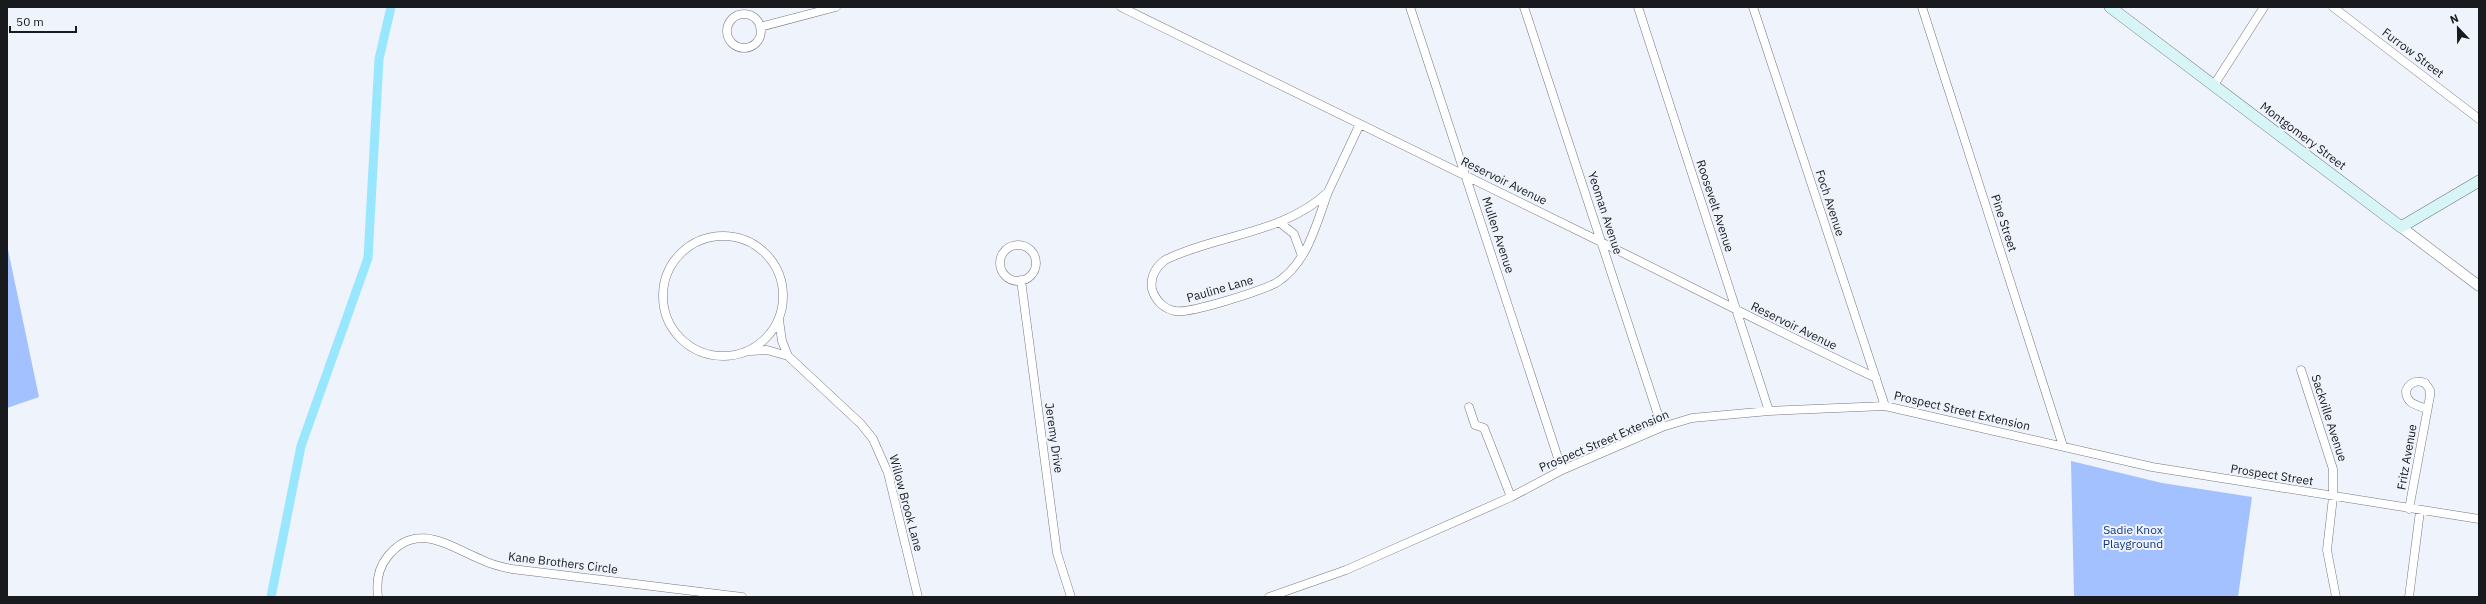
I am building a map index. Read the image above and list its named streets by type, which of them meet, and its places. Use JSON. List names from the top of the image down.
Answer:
{
  "streets": {
    "main road": ["Montgomery Street"],
    "street": [
      "Furrow Street",
      "Reservoir Avenue",
      "Foch Avenue",
      "Roosevelt Avenue",
      "Yeoman Avenue",
      "Pine Street",
      "Mullen Avenue",
      "Pauline Lane",
      "Prospect Street Extension",
      "Sackville Avenue",
      "Jeremy Drive",
      "Fritz Avenue",
      "Prospect Street",
      "Willow Brook Lane",
      "Kane Brothers Circle"
    ]
  },
  "crossings": [
    ["Reservoir Avenue", "Foch Avenue"],
    ["Reservoir Avenue", "Roosevelt Avenue"],
    ["Reservoir Avenue", "Yeoman Avenue"],
    ["Reservoir Avenue", "Mullen Avenue"],
    ["Reservoir Avenue", "Pauline Lane"],
    ["Foch Avenue", "Prospect Street Extension"],
    ["Roosevelt Avenue", "Prospect Street Extension"],
    ["Yeoman Avenue", "Prospect Street Extension"],
    ["Pine Street", "Prospect Street Extension"],
    ["Pine Street", "Prospect Street"],
    ["Mullen Avenue", "Prospect Street Extension"],
    ["Prospect Street Extension", "Prospect Street"],
    ["Sackville Avenue", "Prospect Street"],
    ["Fritz Avenue", "Prospect Street"]
  ],
  "parks": ["Sadie Knox Playground"],
  "scale_bar": "50 m",
  "north": "top"
}
